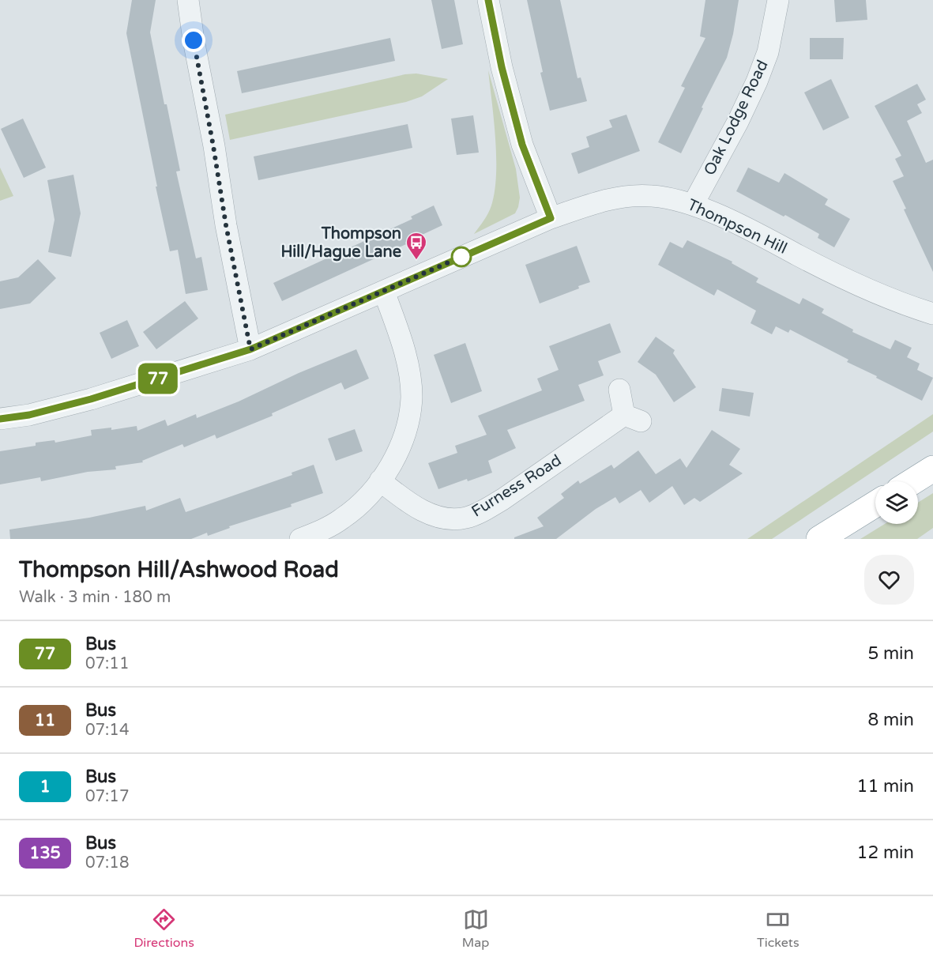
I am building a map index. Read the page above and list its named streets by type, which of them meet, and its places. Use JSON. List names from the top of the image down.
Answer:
{
  "streets": {
    "street": ["Oak Lodge Road", "Thompson Hill", "Furness Road"]
  },
  "crossings": [
    ["Oak Lodge Road", "Thompson Hill"]
  ],
  "places": {
    "bus stop": ["Thompson Hill/Hague Lane"]
  },
  "lines": ["bus line 77"],
  "page": {
    "on_map": "77",
    "heading": ["Thompson Hill/Ashwood Road", "Walk · 3 min · 180 m"],
    "list": [
      {
        "mark": "77",
        "name": "Bus",
        "note": "07:11",
        "value": "5 min"
      },
      {
        "mark": "11",
        "name": "Bus",
        "note": "07:14",
        "value": "8 min"
      },
      {
        "mark": "1",
        "name": "Bus",
        "note": "07:17",
        "value": "11 min"
      },
      {
        "mark": "135",
        "name": "Bus",
        "note": "07:18",
        "value": "12 min"
      }
    ],
    "tabs": ["Directions", "Map", "Tickets"]
  }
}
